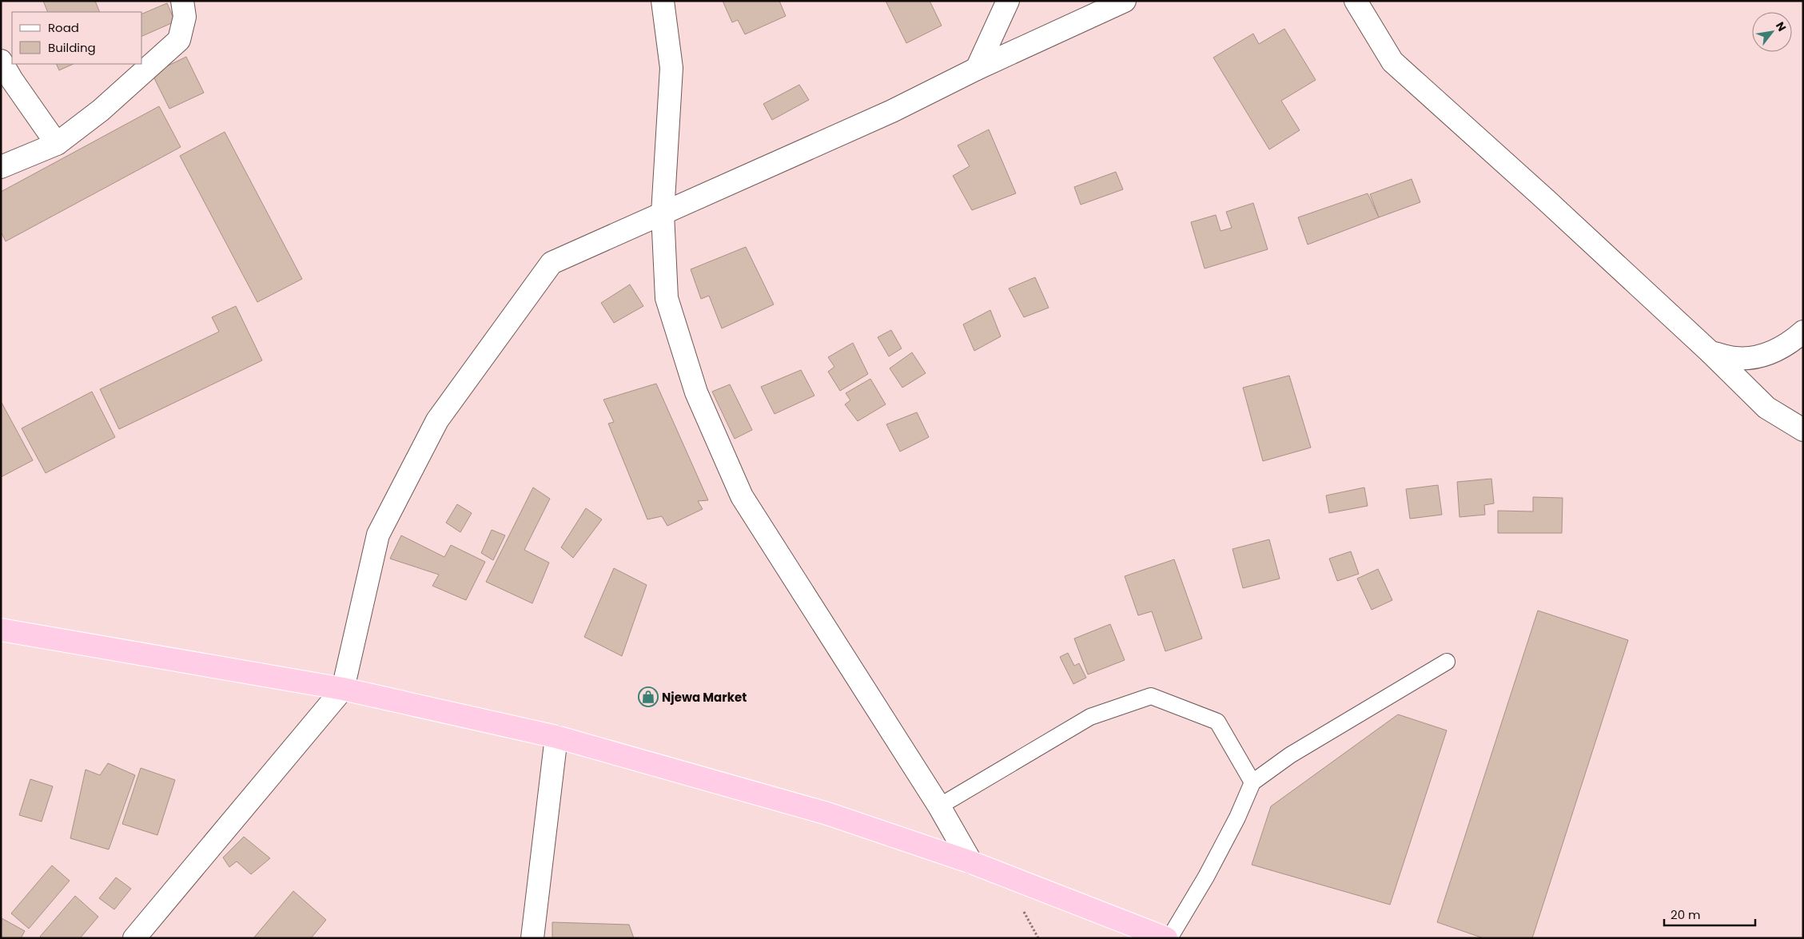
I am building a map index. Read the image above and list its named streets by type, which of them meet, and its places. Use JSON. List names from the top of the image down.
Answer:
{
  "places": {
    "shop": ["Njewa Market"]
  },
  "legend": ["Road", "Building"],
  "scale_bar": "20 m",
  "north": "top right"
}
